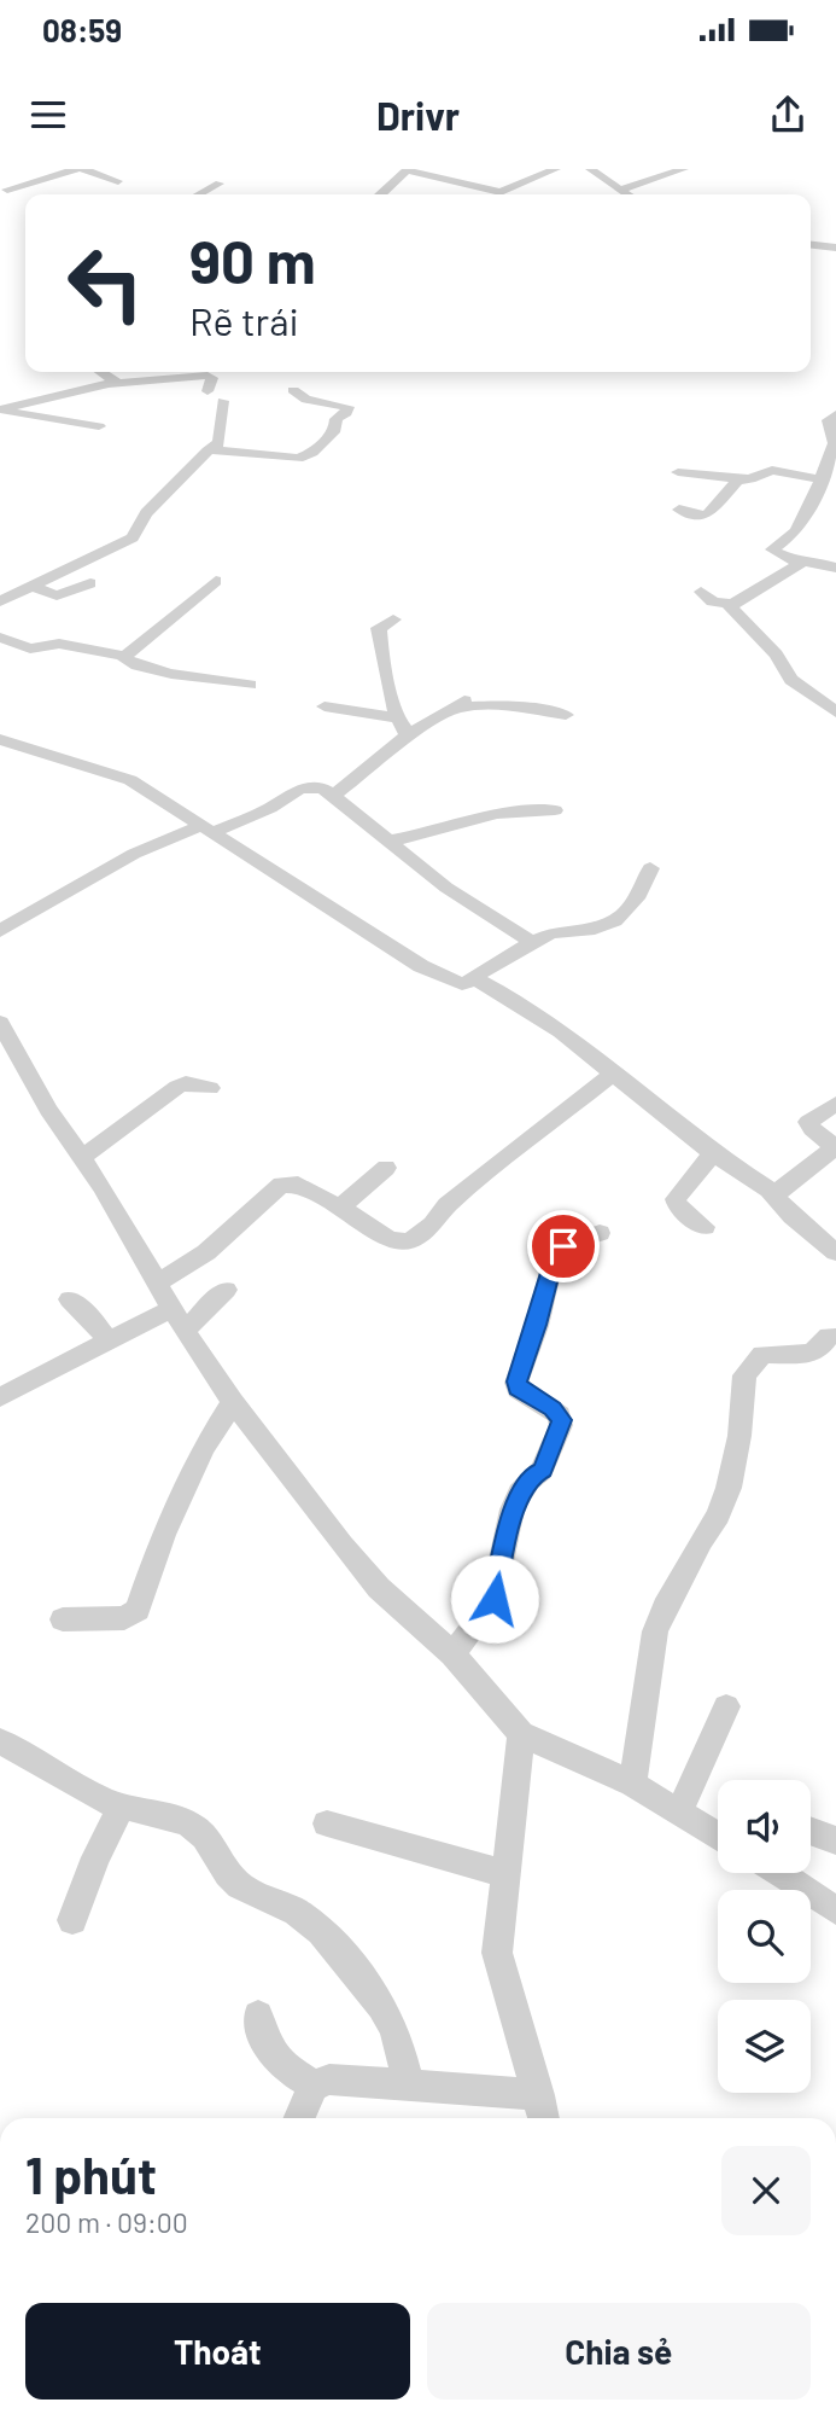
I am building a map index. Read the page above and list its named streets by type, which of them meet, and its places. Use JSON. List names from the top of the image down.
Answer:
{
  "page": {
    "status": "08:59",
    "header": "Drivr",
    "turn": ["90 m", "Rẽ trái"],
    "heading": ["1 phút", "200 m · 09:00"],
    "buttons": ["Thoát", "Chia sẻ"]
  }
}
